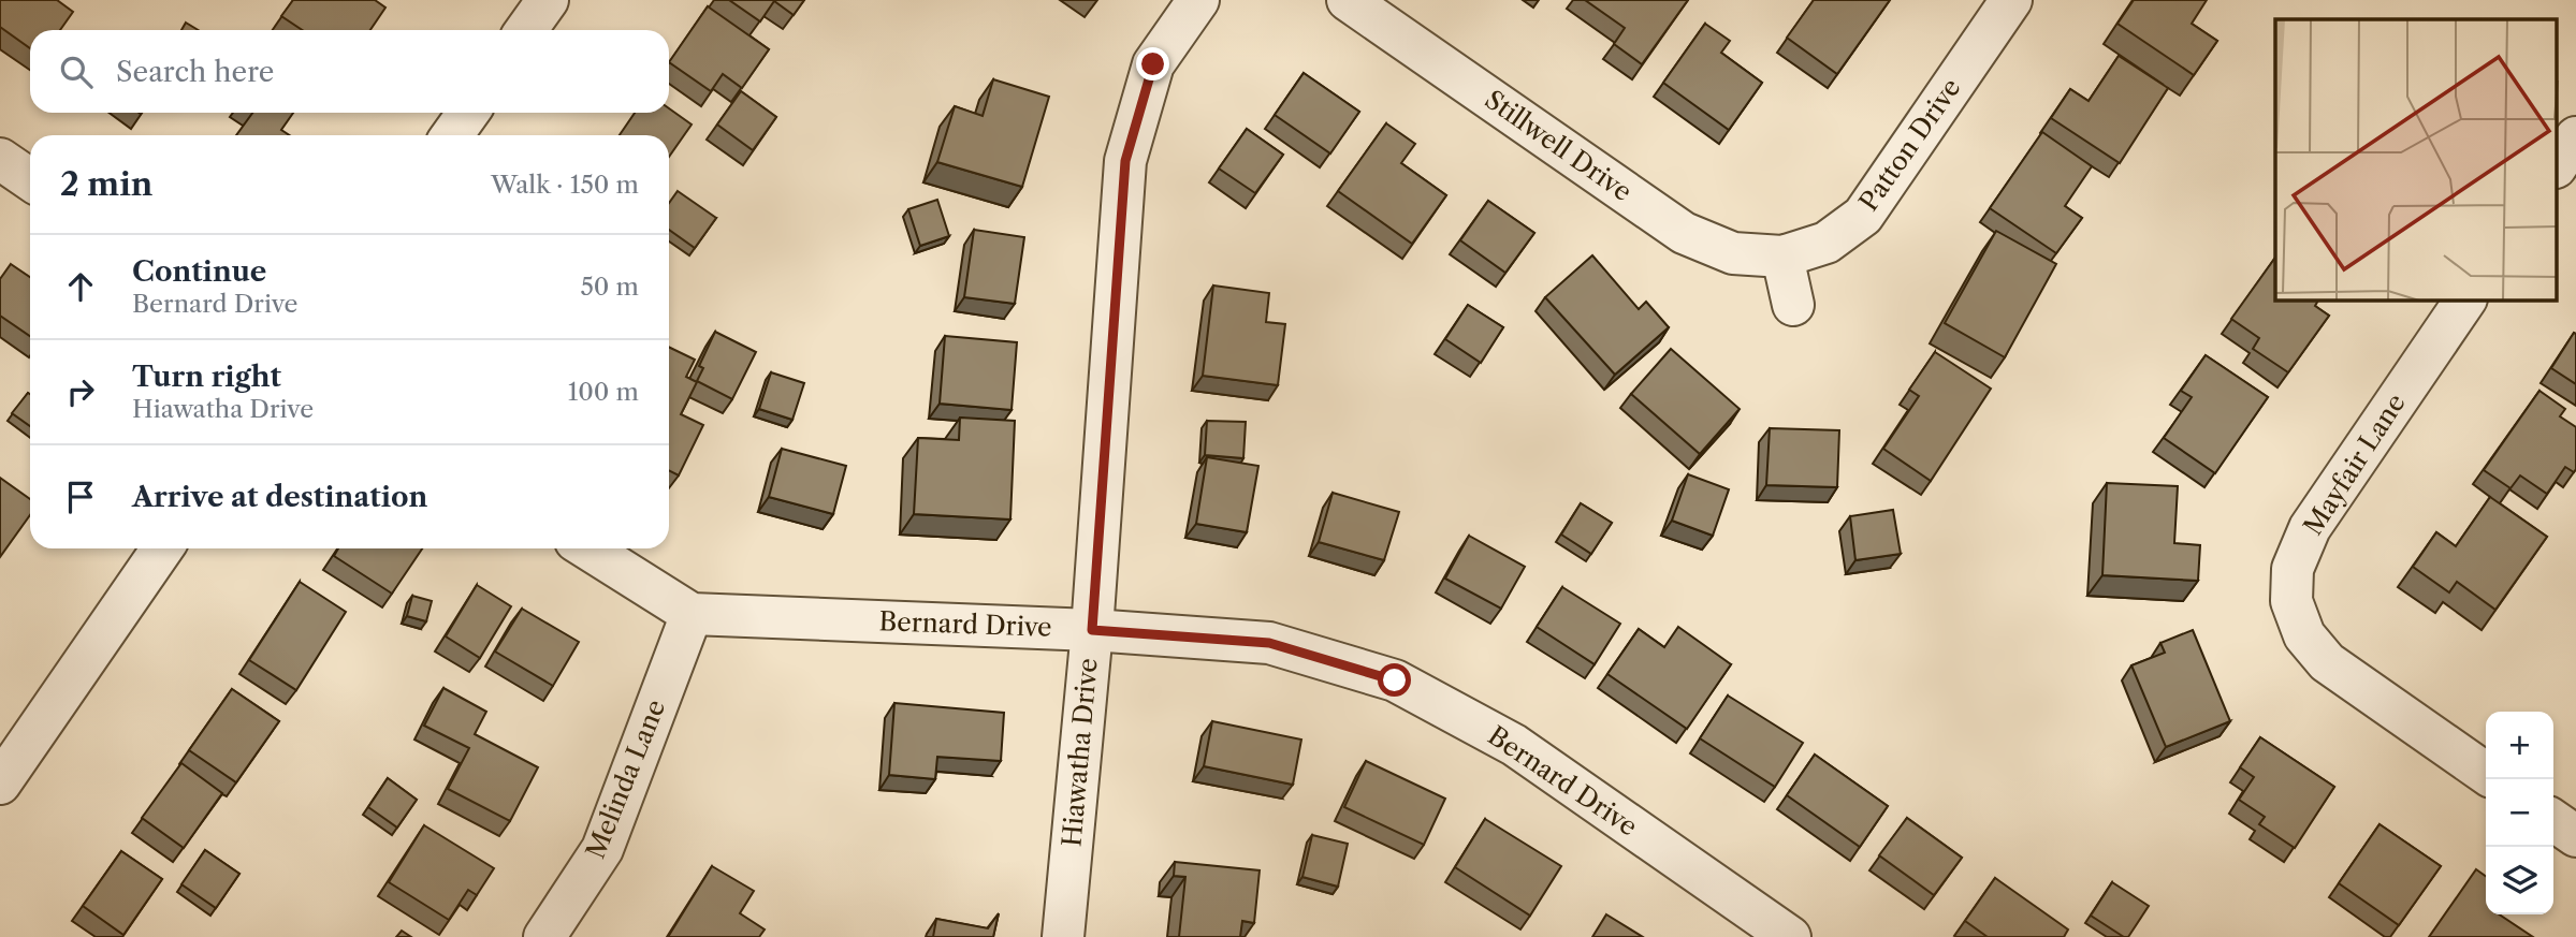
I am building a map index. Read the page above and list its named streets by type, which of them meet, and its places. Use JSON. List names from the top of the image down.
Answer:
{
  "streets": {
    "street": [
      "Patton Drive",
      "Stillwell Drive",
      "Mayfair Lane",
      "Bernard Drive",
      "Hiawatha Drive",
      "Melinda Lane"
    ]
  },
  "crossings": [
    ["Patton Drive", "Stillwell Drive"],
    ["Bernard Drive", "Hiawatha Drive"],
    ["Bernard Drive", "Melinda Lane"]
  ],
  "page": {
    "search": "Search here",
    "heading": ["2 min", "Walk · 150 m"],
    "list": [
      ["Continue", "Bernard Drive", "50 m"],
      ["Turn right", "Hiawatha Drive", "100 m"],
      "Arrive at destination"
    ],
    "map_buttons": ["+", "−"]
  }
}
